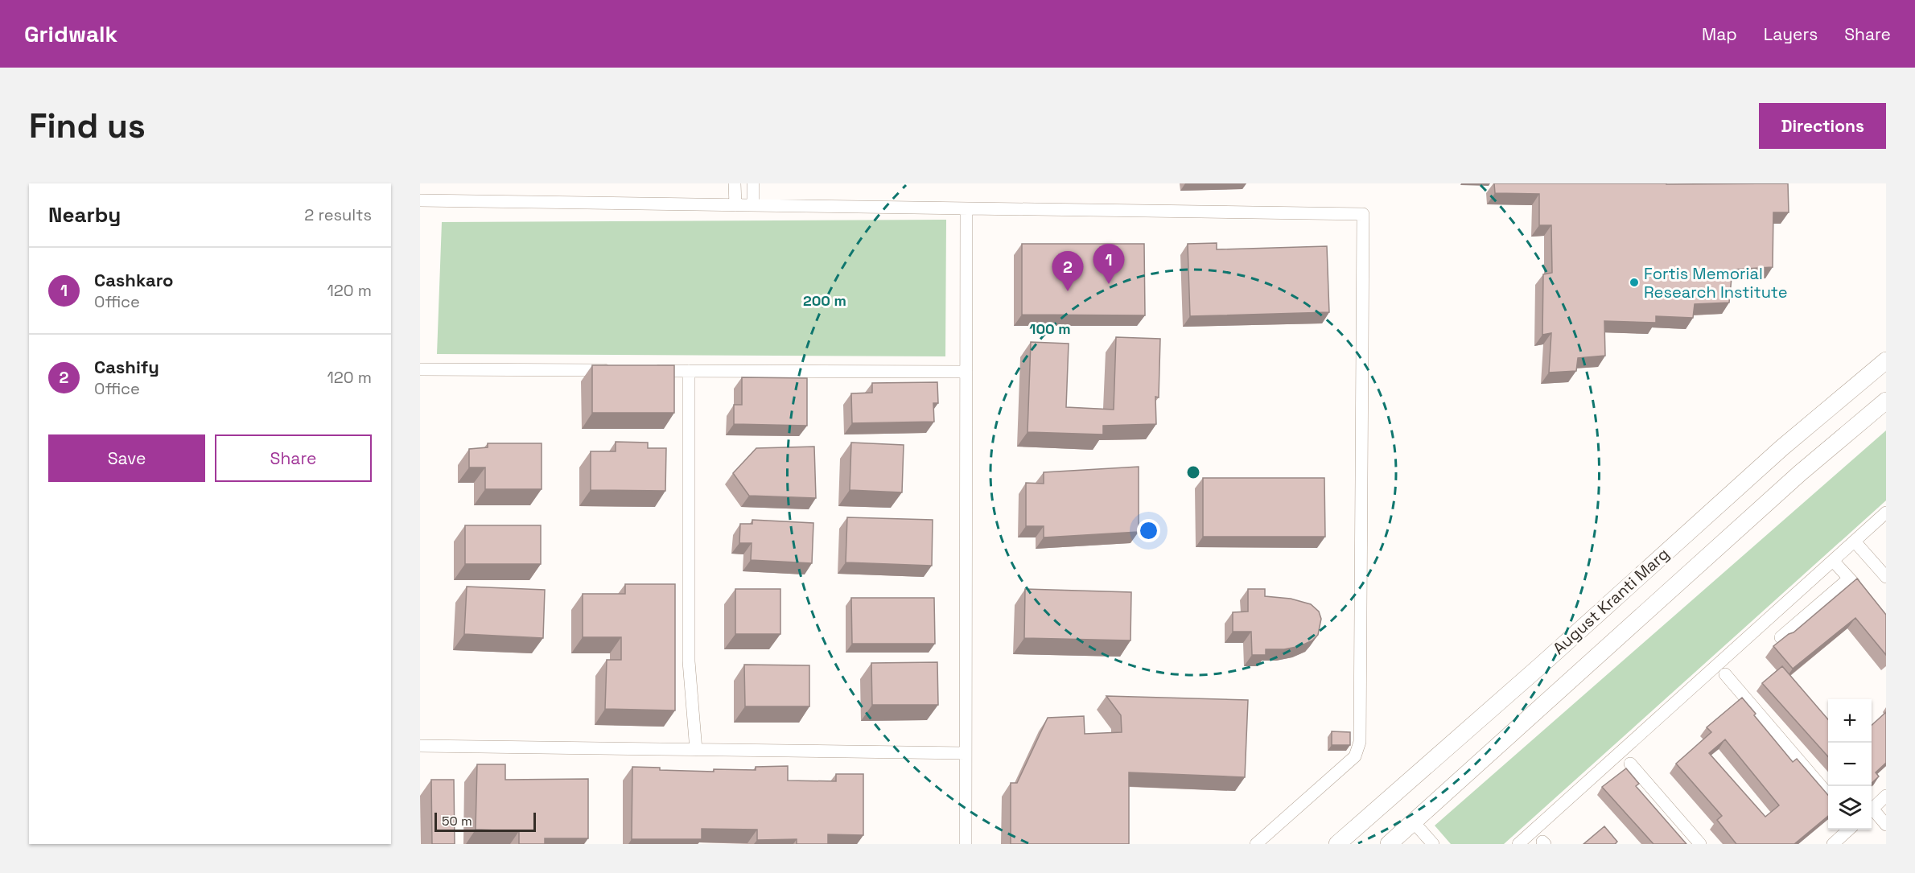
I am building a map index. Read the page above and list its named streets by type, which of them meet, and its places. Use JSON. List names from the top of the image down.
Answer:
{
  "streets": {
    "main road": ["August Kranti Marg"]
  },
  "places": ["Fortis Memorial Research Institute"],
  "scale_bar": "50 m",
  "page": {
    "header": "Gridwalk",
    "nav": ["Map", "Layers", "Share"],
    "buttons": [
      "Directions",
      ["Save", "Share"]
    ],
    "title": "Find us",
    "heading": ["Nearby", "2 results"],
    "pins": ["1", "2"],
    "list": [
      {
        "mark": "1",
        "name": "Cashkaro",
        "note": "Office",
        "value": "120 m"
      },
      {
        "mark": "2",
        "name": "Cashify",
        "note": "Office",
        "value": "120 m"
      }
    ],
    "map_buttons": ["+", "−"],
    "scale": "50 m"
  },
  "rings": ["200 m", "100 m"]
}
